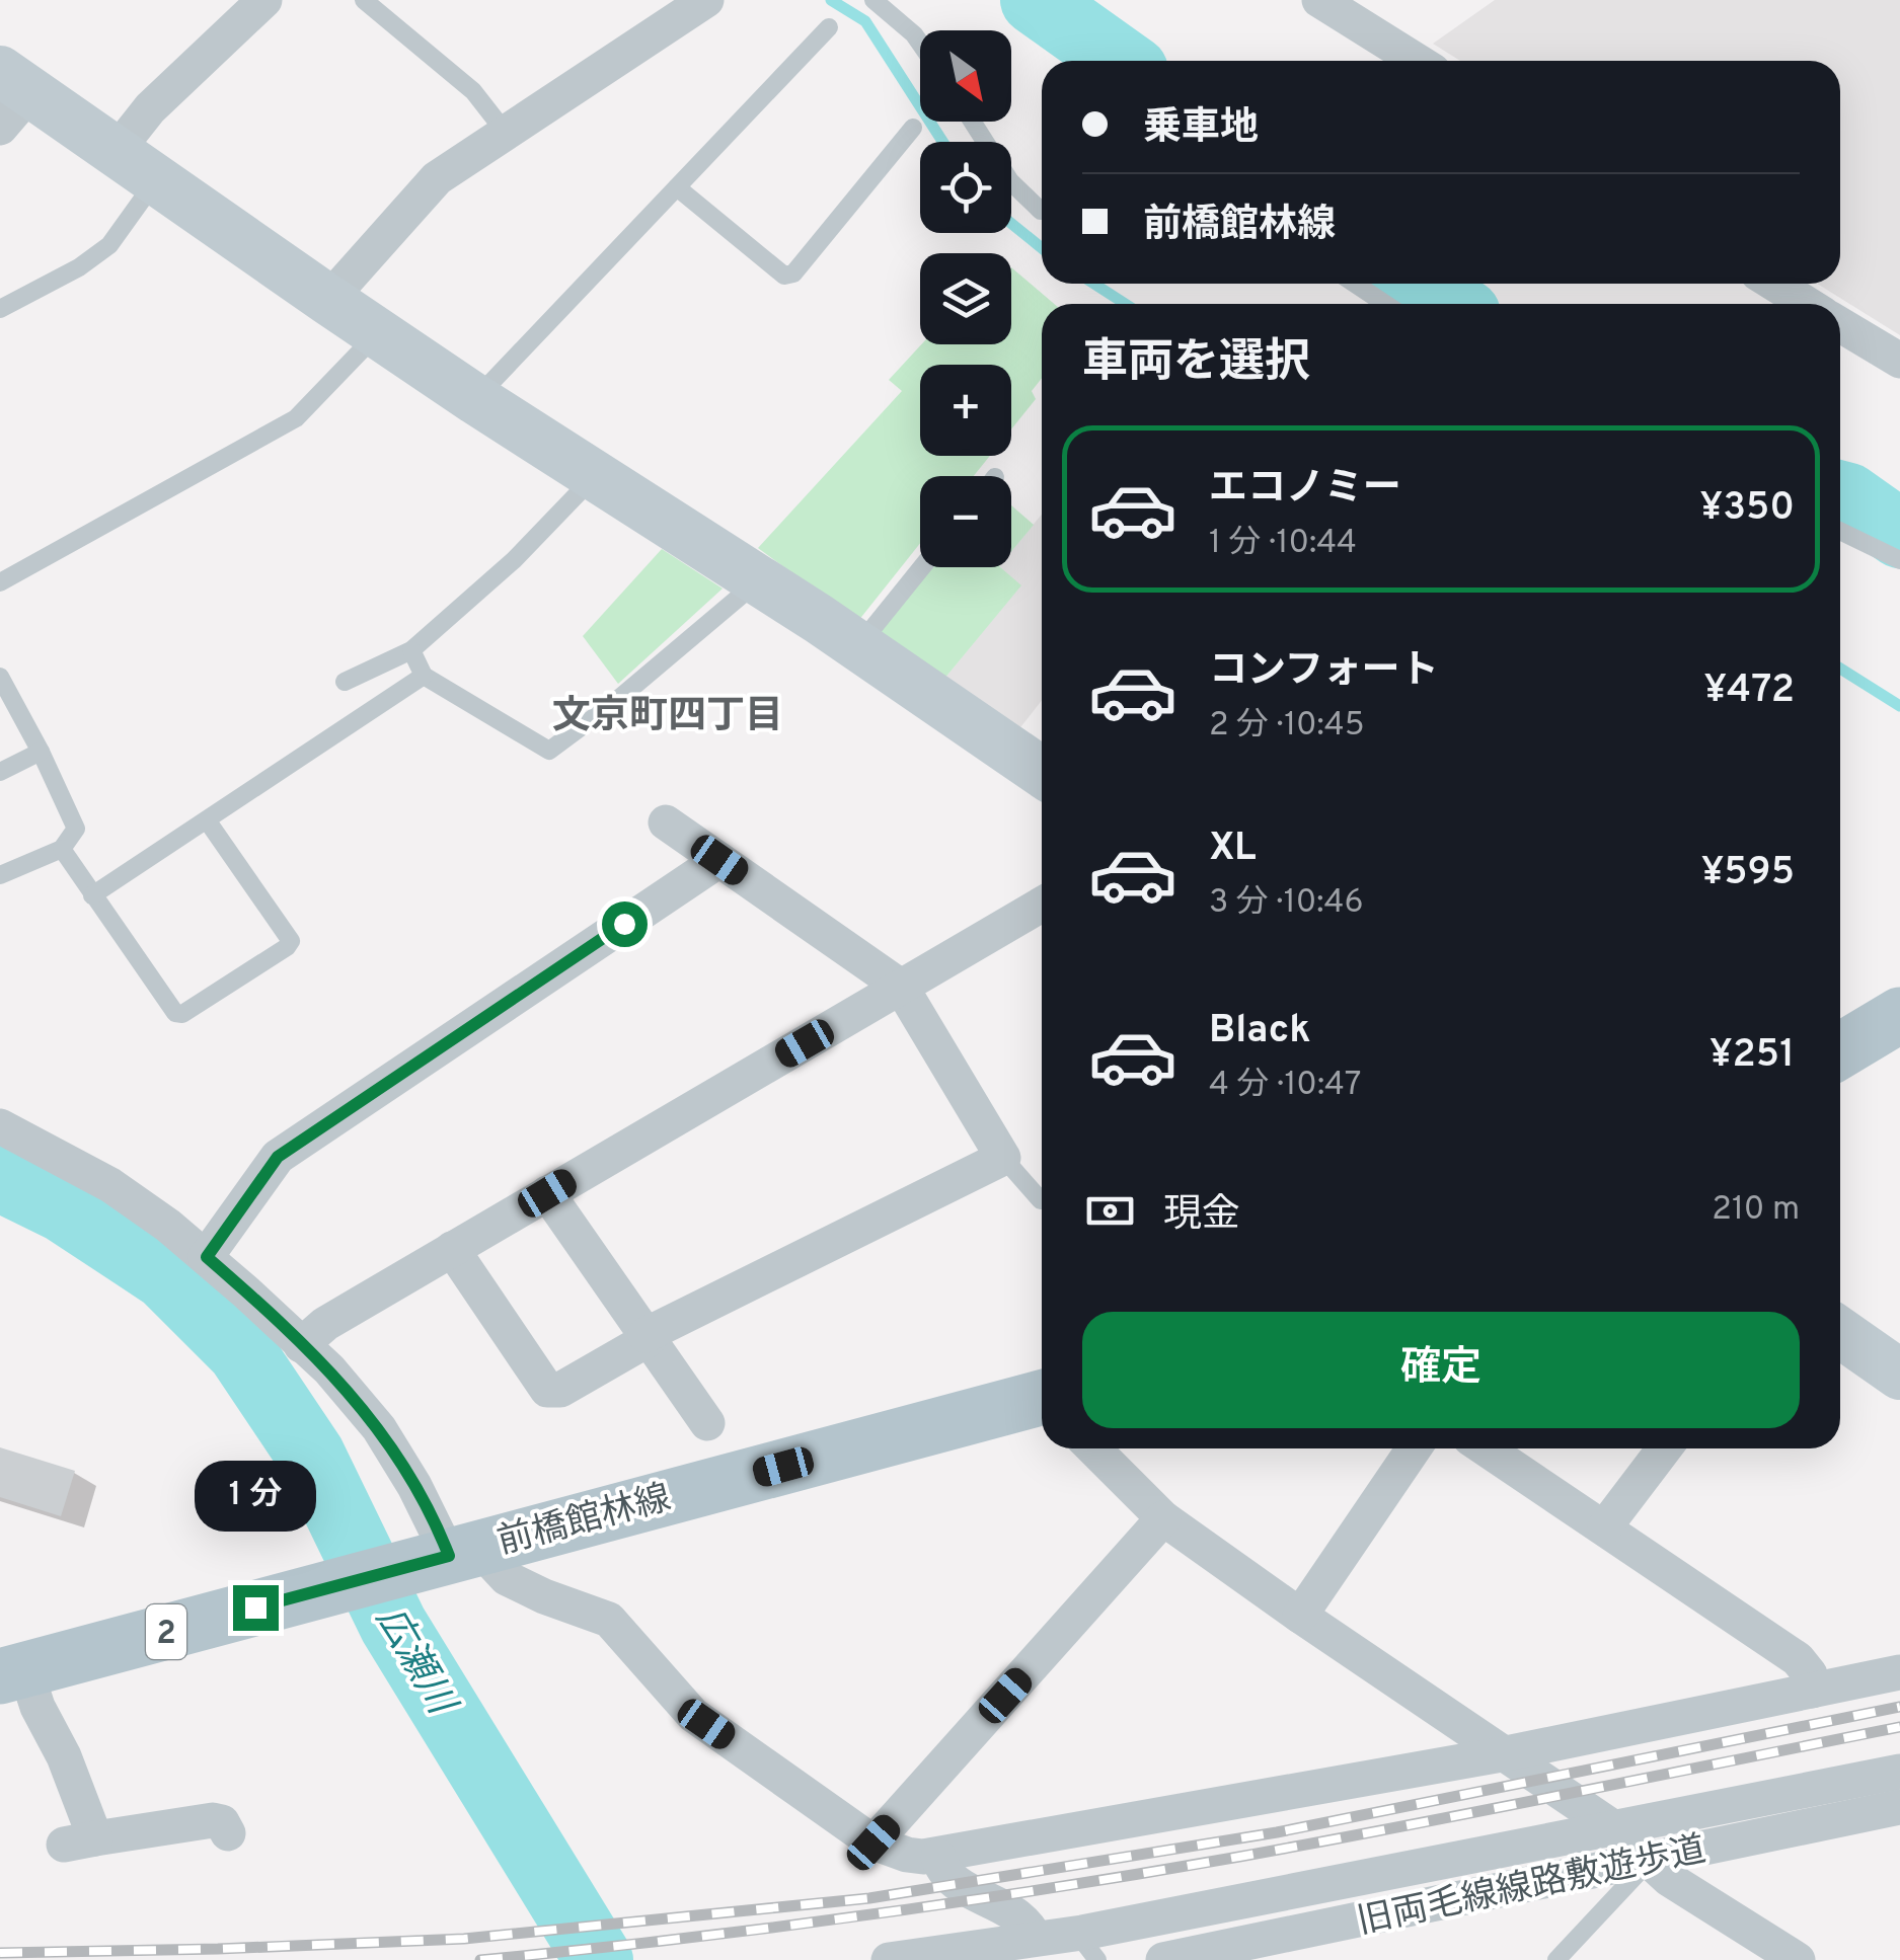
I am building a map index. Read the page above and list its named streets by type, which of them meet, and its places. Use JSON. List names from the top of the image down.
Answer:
{
  "streets": {
    "main road": ["前橋館林線", "2"],
    "street": ["旧両毛線線路敷遊歩道"]
  },
  "districts": ["文京町四丁目"],
  "water": ["広瀬川"],
  "north": "bottom right",
  "page": {
    "map_buttons": ["+", "−"],
    "banner": ["乗車地", "前橋館林線"],
    "heading": "車両を選択",
    "list": [
      {
        "name": "エコノミー",
        "note": "1 分 · 10:44",
        "value": "¥350"
      },
      {
        "name": "コンフォート",
        "note": "2 分 · 10:45",
        "value": "¥472"
      },
      {
        "name": "XL",
        "note": "3 分 · 10:46",
        "value": "¥595"
      },
      {
        "name": "Black",
        "note": "4 分 · 10:47",
        "value": "¥251"
      }
    ],
    "pay": ["現金", "210 m"],
    "buttons": "確定",
    "bubble": "1 分"
  }
}
